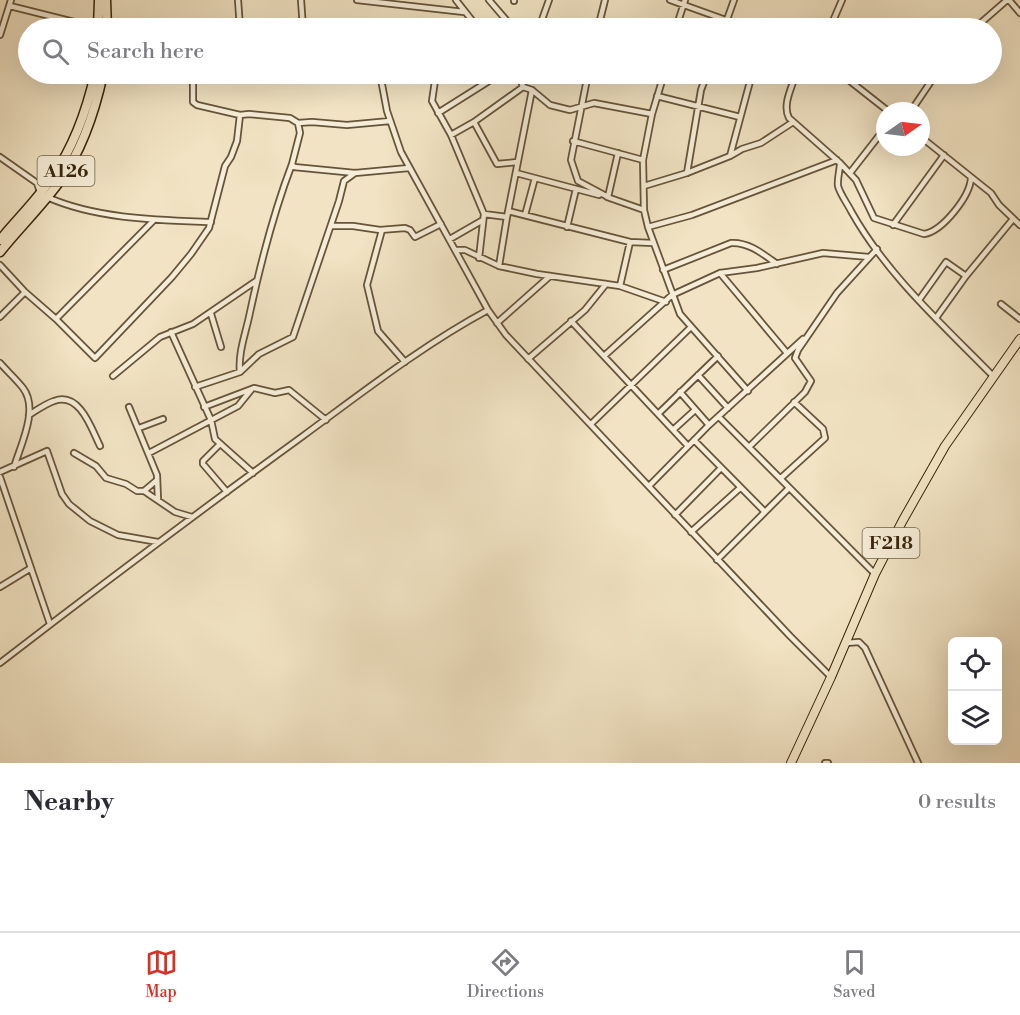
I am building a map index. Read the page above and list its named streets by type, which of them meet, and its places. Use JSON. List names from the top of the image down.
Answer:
{
  "streets": {
    "highway": ["A126"],
    "main road": ["F218"]
  },
  "north": "right",
  "page": {
    "search": "Search here",
    "heading": ["Nearby", "0 results"],
    "nav": ["Map", "Directions", "Saved"]
  }
}
